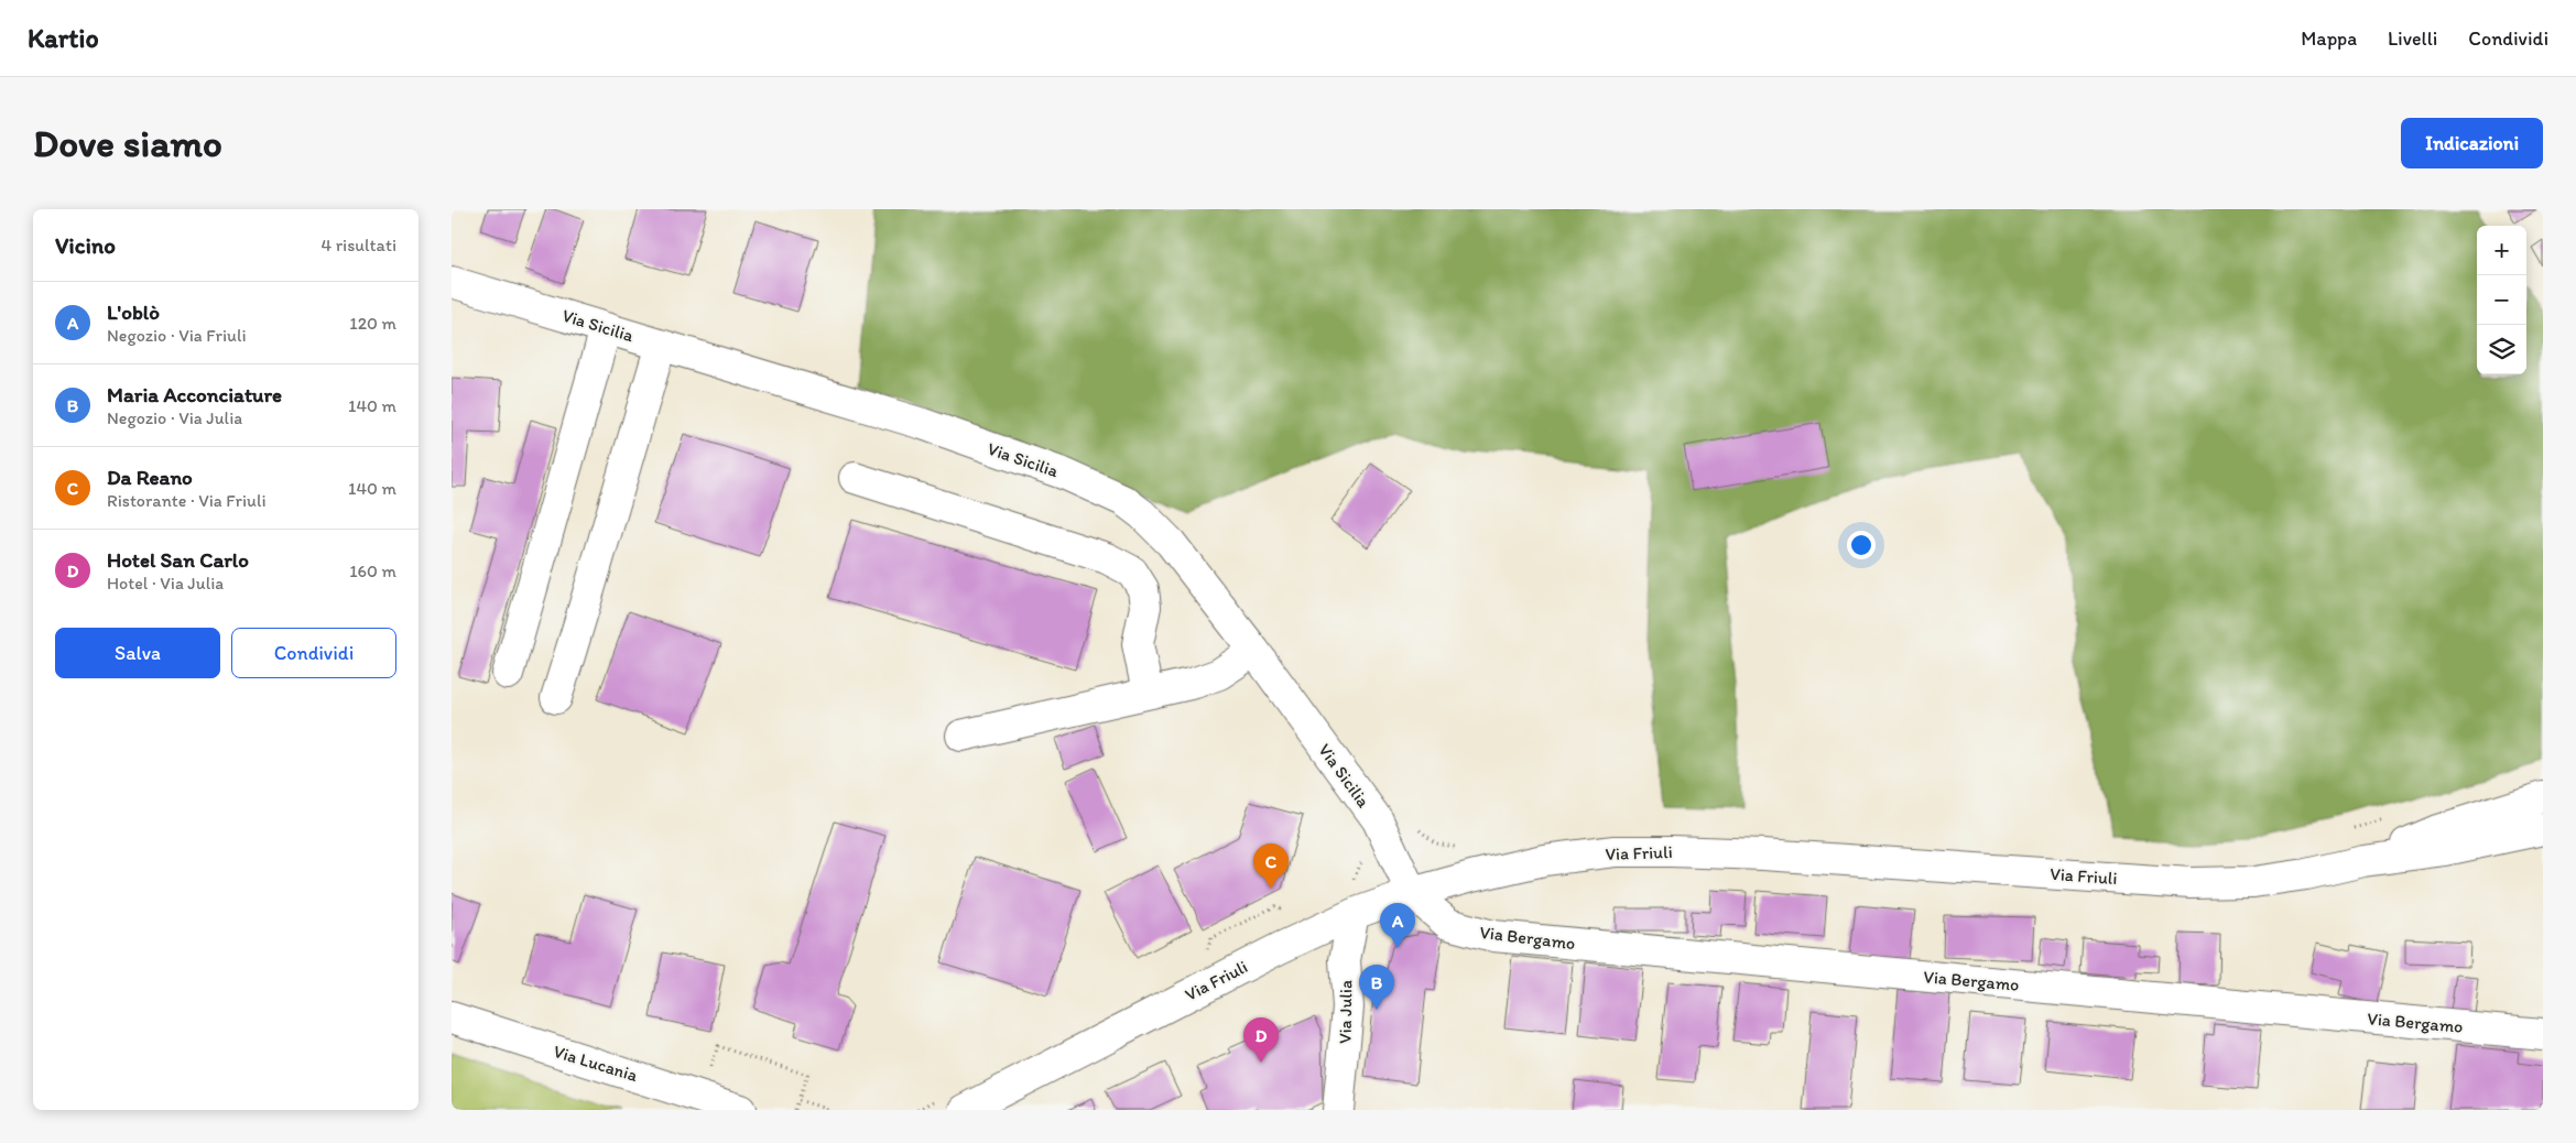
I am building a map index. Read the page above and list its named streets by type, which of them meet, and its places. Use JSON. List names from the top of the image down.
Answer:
{
  "streets": {
    "street": [
      "Via Sicilia",
      "Via Friuli",
      "Via Bergamo",
      "Via Julia",
      "Via Lucania"
    ]
  },
  "crossings": [
    ["Via Sicilia", "Via Friuli"],
    ["Via Sicilia", "Via Bergamo"],
    ["Via Friuli", "Via Bergamo"],
    ["Via Friuli", "Via Julia"]
  ],
  "page": {
    "header": "Kartio",
    "nav": ["Mappa", "Livelli", "Condividi"],
    "buttons": [
      "Indicazioni",
      ["Salva", "Condividi"]
    ],
    "title": "Dove siamo",
    "heading": ["Vicino", "4 risultati"],
    "map_buttons": ["+", "−"],
    "list": [
      {
        "mark": "A",
        "name": "L'oblò",
        "note": "Negozio · Via Friuli",
        "value": "120 m"
      },
      {
        "mark": "B",
        "name": "Maria Acconciature",
        "note": "Negozio · Via Julia",
        "value": "140 m"
      },
      {
        "mark": "C",
        "name": "Da Reano",
        "note": "Ristorante · Via Friuli",
        "value": "140 m"
      },
      {
        "mark": "D",
        "name": "Hotel San Carlo",
        "note": "Hotel · Via Julia",
        "value": "160 m"
      }
    ],
    "pins": [
      "C",
      "A",
      "B",
      "D"
    ]
  }
}
